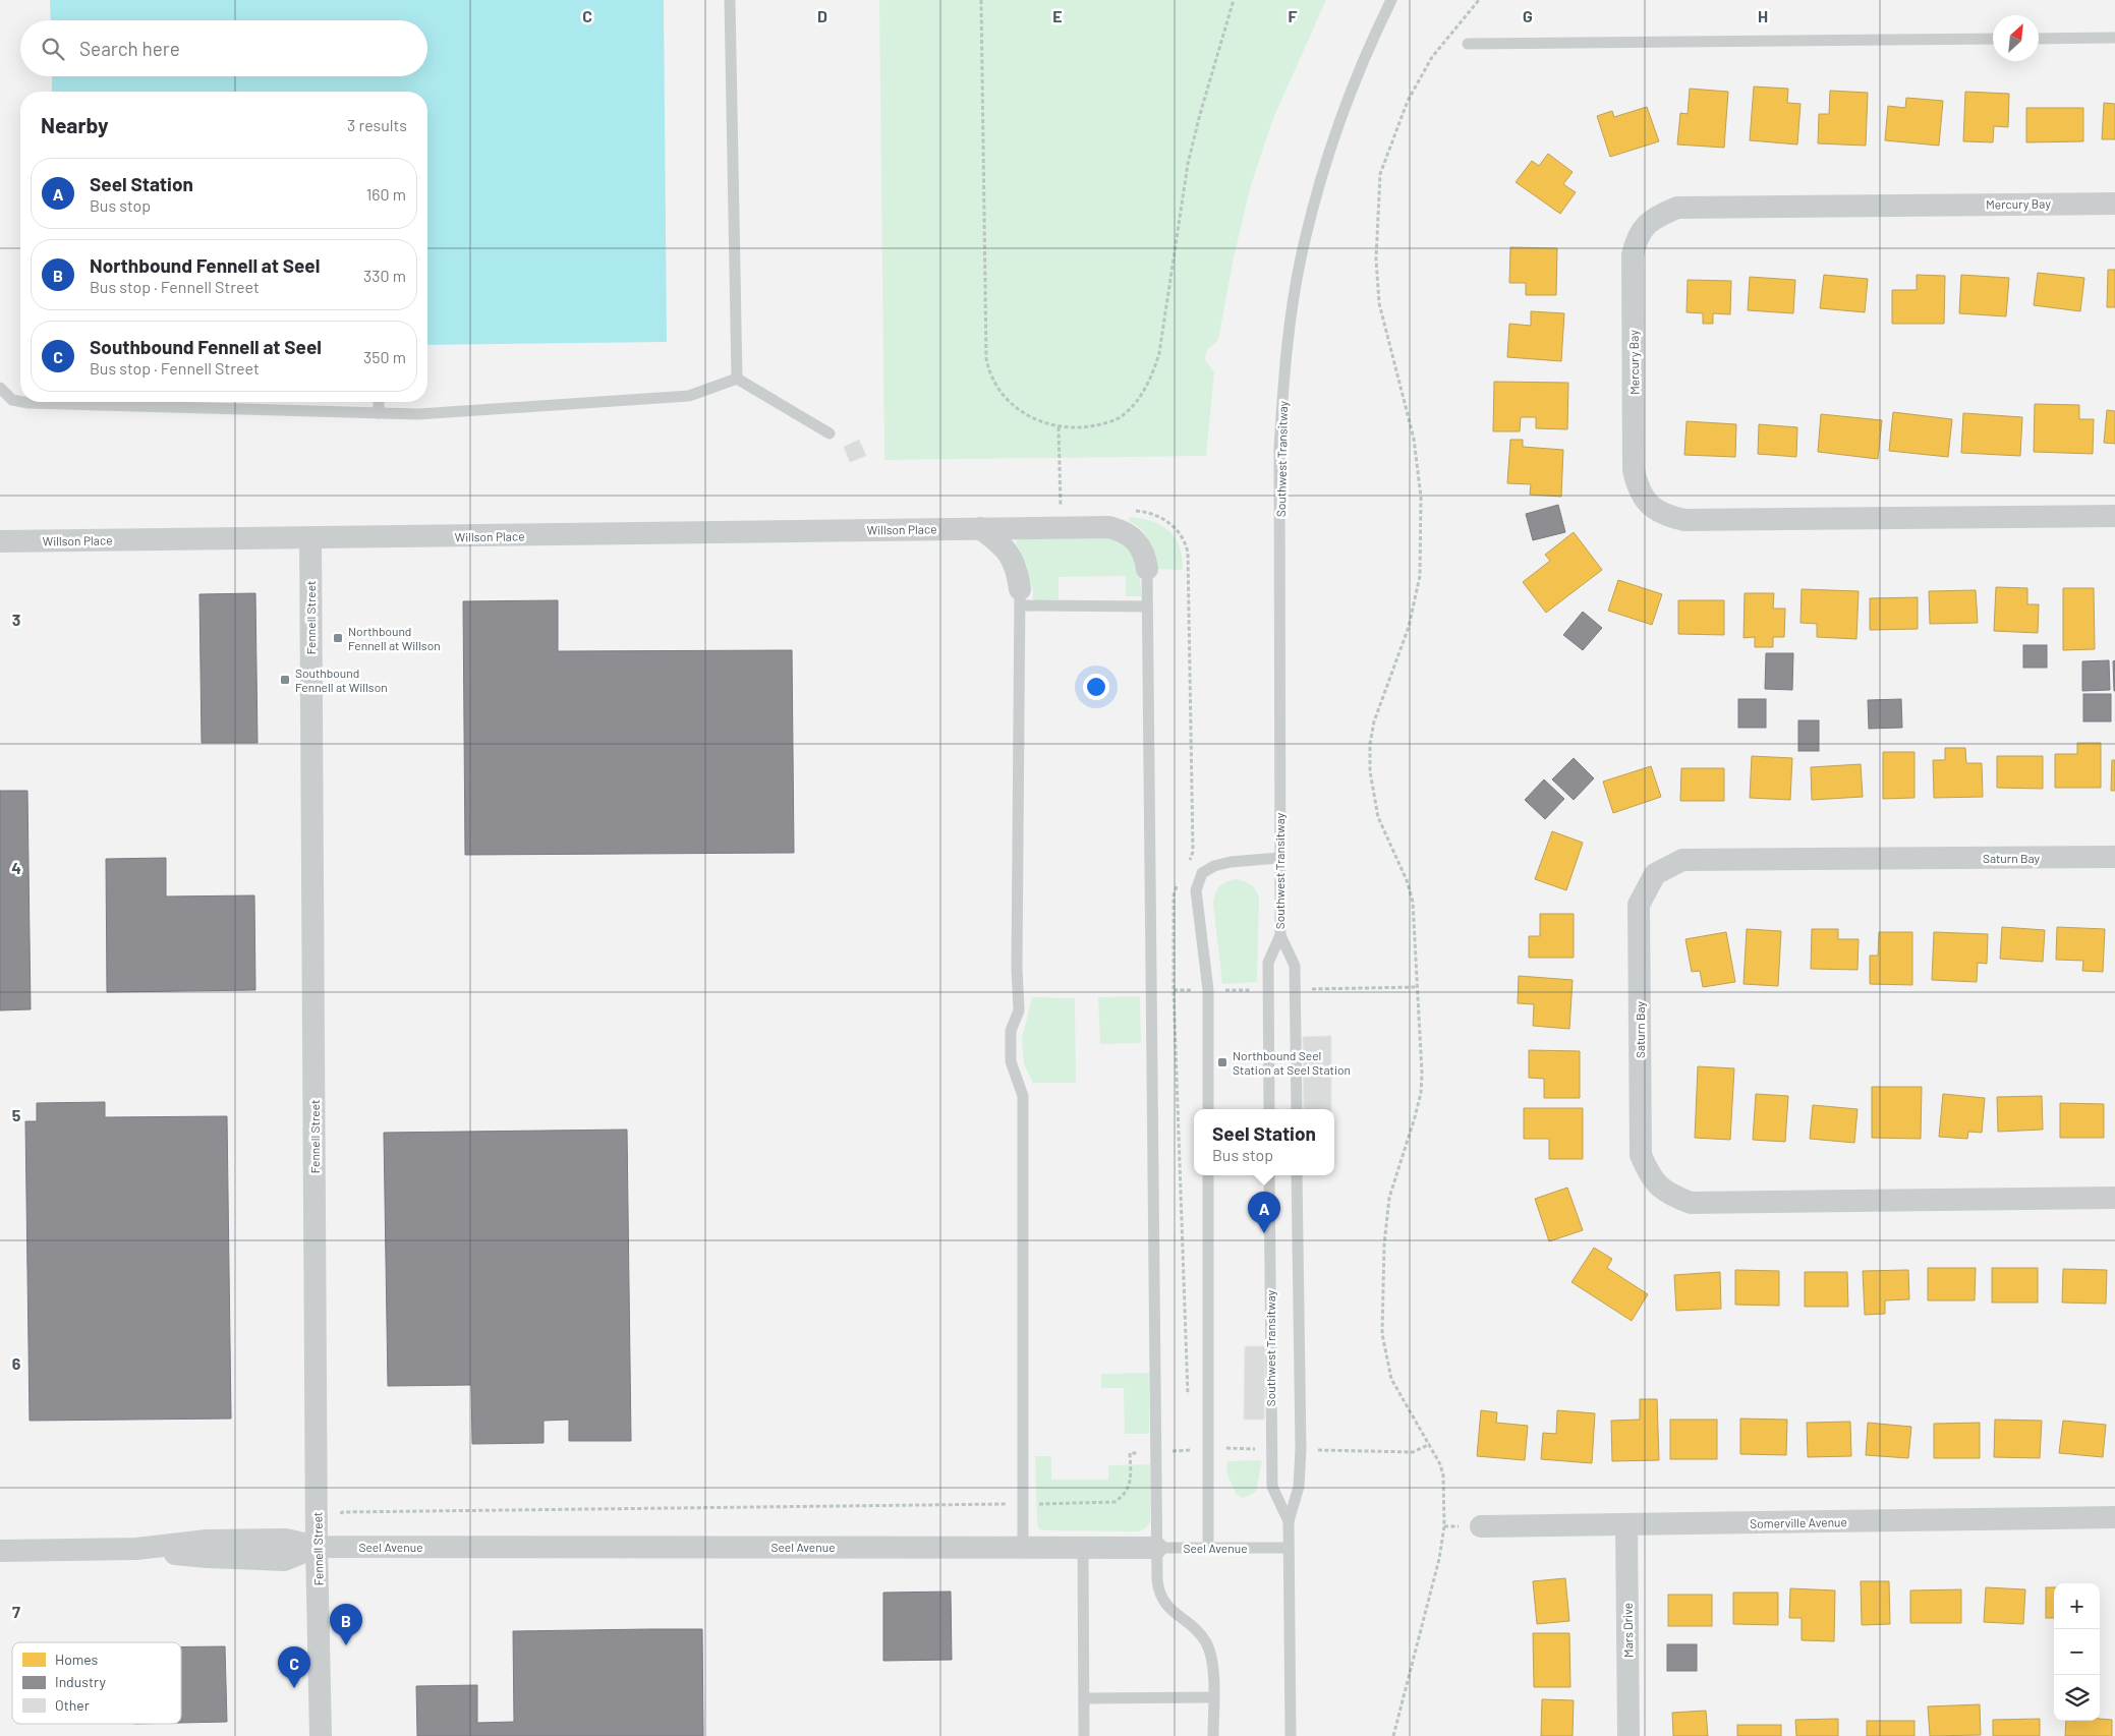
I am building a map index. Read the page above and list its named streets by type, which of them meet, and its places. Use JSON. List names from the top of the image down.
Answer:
{
  "streets": {
    "street": [
      "Mercury Bay",
      "Willson Place",
      "Fennell Street",
      "Saturn Bay",
      "Somerville Avenue",
      "Seel Avenue",
      "Mars Drive"
    ],
    "lane": ["Southwest Transitway"]
  },
  "crossings": [
    ["Southwest Transitway", "Seel Avenue"],
    ["Willson Place", "Fennell Street"],
    ["Fennell Street", "Seel Avenue"],
    ["Somerville Avenue", "Mars Drive"]
  ],
  "places": {
    "transit": ["Northbound Fennell at Willson", "Southbound Fennell at Willson", "Northbound Seel Station at Seel Station"]
  },
  "legend": ["Homes", "Industry", "Other"],
  "north": "top right",
  "page": {
    "search": "Search here",
    "heading": ["Nearby", "3 results"],
    "list": [
      {
        "mark": "A",
        "name": "Seel Station",
        "note": "Bus stop",
        "value": "160 m"
      },
      {
        "mark": "B",
        "name": "Northbound Fennell at Seel",
        "note": "Bus stop · Fennell Street",
        "value": "330 m"
      },
      {
        "mark": "C",
        "name": "Southbound Fennell at Seel",
        "note": "Bus stop · Fennell Street",
        "value": "350 m"
      }
    ],
    "popup": ["Seel Station", "Bus stop"],
    "pins": ["A", "B", "C"],
    "map_buttons": ["+", "−"]
  },
  "grid": {
    "columns": [
      "C",
      "D",
      "E",
      "F",
      "G",
      "H"
    ],
    "rows": [
      "3",
      "4",
      "5",
      "6",
      "7"
    ]
  }
}
